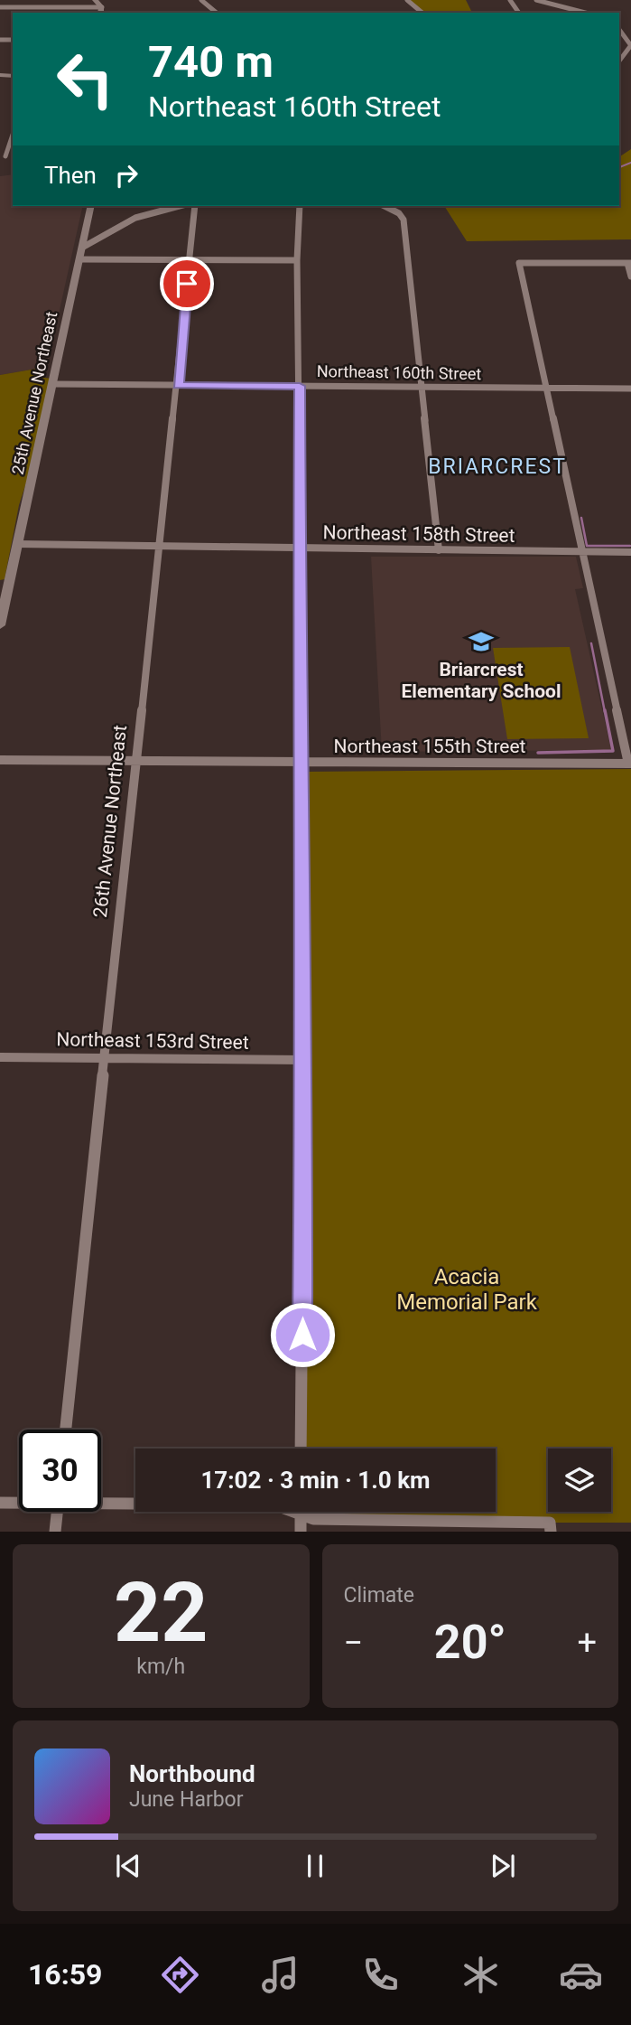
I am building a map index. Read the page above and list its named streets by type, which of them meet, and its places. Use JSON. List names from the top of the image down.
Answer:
{
  "streets": {
    "street": [
      "Northeast 160th Street",
      "25th Avenue Northeast",
      "Northeast 158th Street",
      "Northeast 155th Street",
      "26th Avenue Northeast",
      "Northeast 153rd Street"
    ]
  },
  "crossings": [
    ["Northeast 160th Street", "25th Avenue Northeast"],
    ["Northeast 160th Street", "26th Avenue Northeast"],
    ["25th Avenue Northeast", "Northeast 158th Street"],
    ["Northeast 158th Street", "26th Avenue Northeast"],
    ["Northeast 155th Street", "26th Avenue Northeast"],
    ["26th Avenue Northeast", "Northeast 153rd Street"]
  ],
  "districts": ["BRIARCREST"],
  "parks": ["Acacia Memorial Park"],
  "places": {
    "school or university": ["Briarcrest Elementary School"]
  },
  "page": {
    "turn": ["740 m", "Northeast 160th Street"],
    "then": "Then",
    "limit": "30",
    "trip": "17:02 · 3 min · 1.0 km",
    "tile": [
      ["22", "km/h"],
      "Climate"
    ],
    "heat": ["−", "20°", "+"],
    "song": ["Northbound", "June Harbor"],
    "tabs": "16:59"
  }
}
